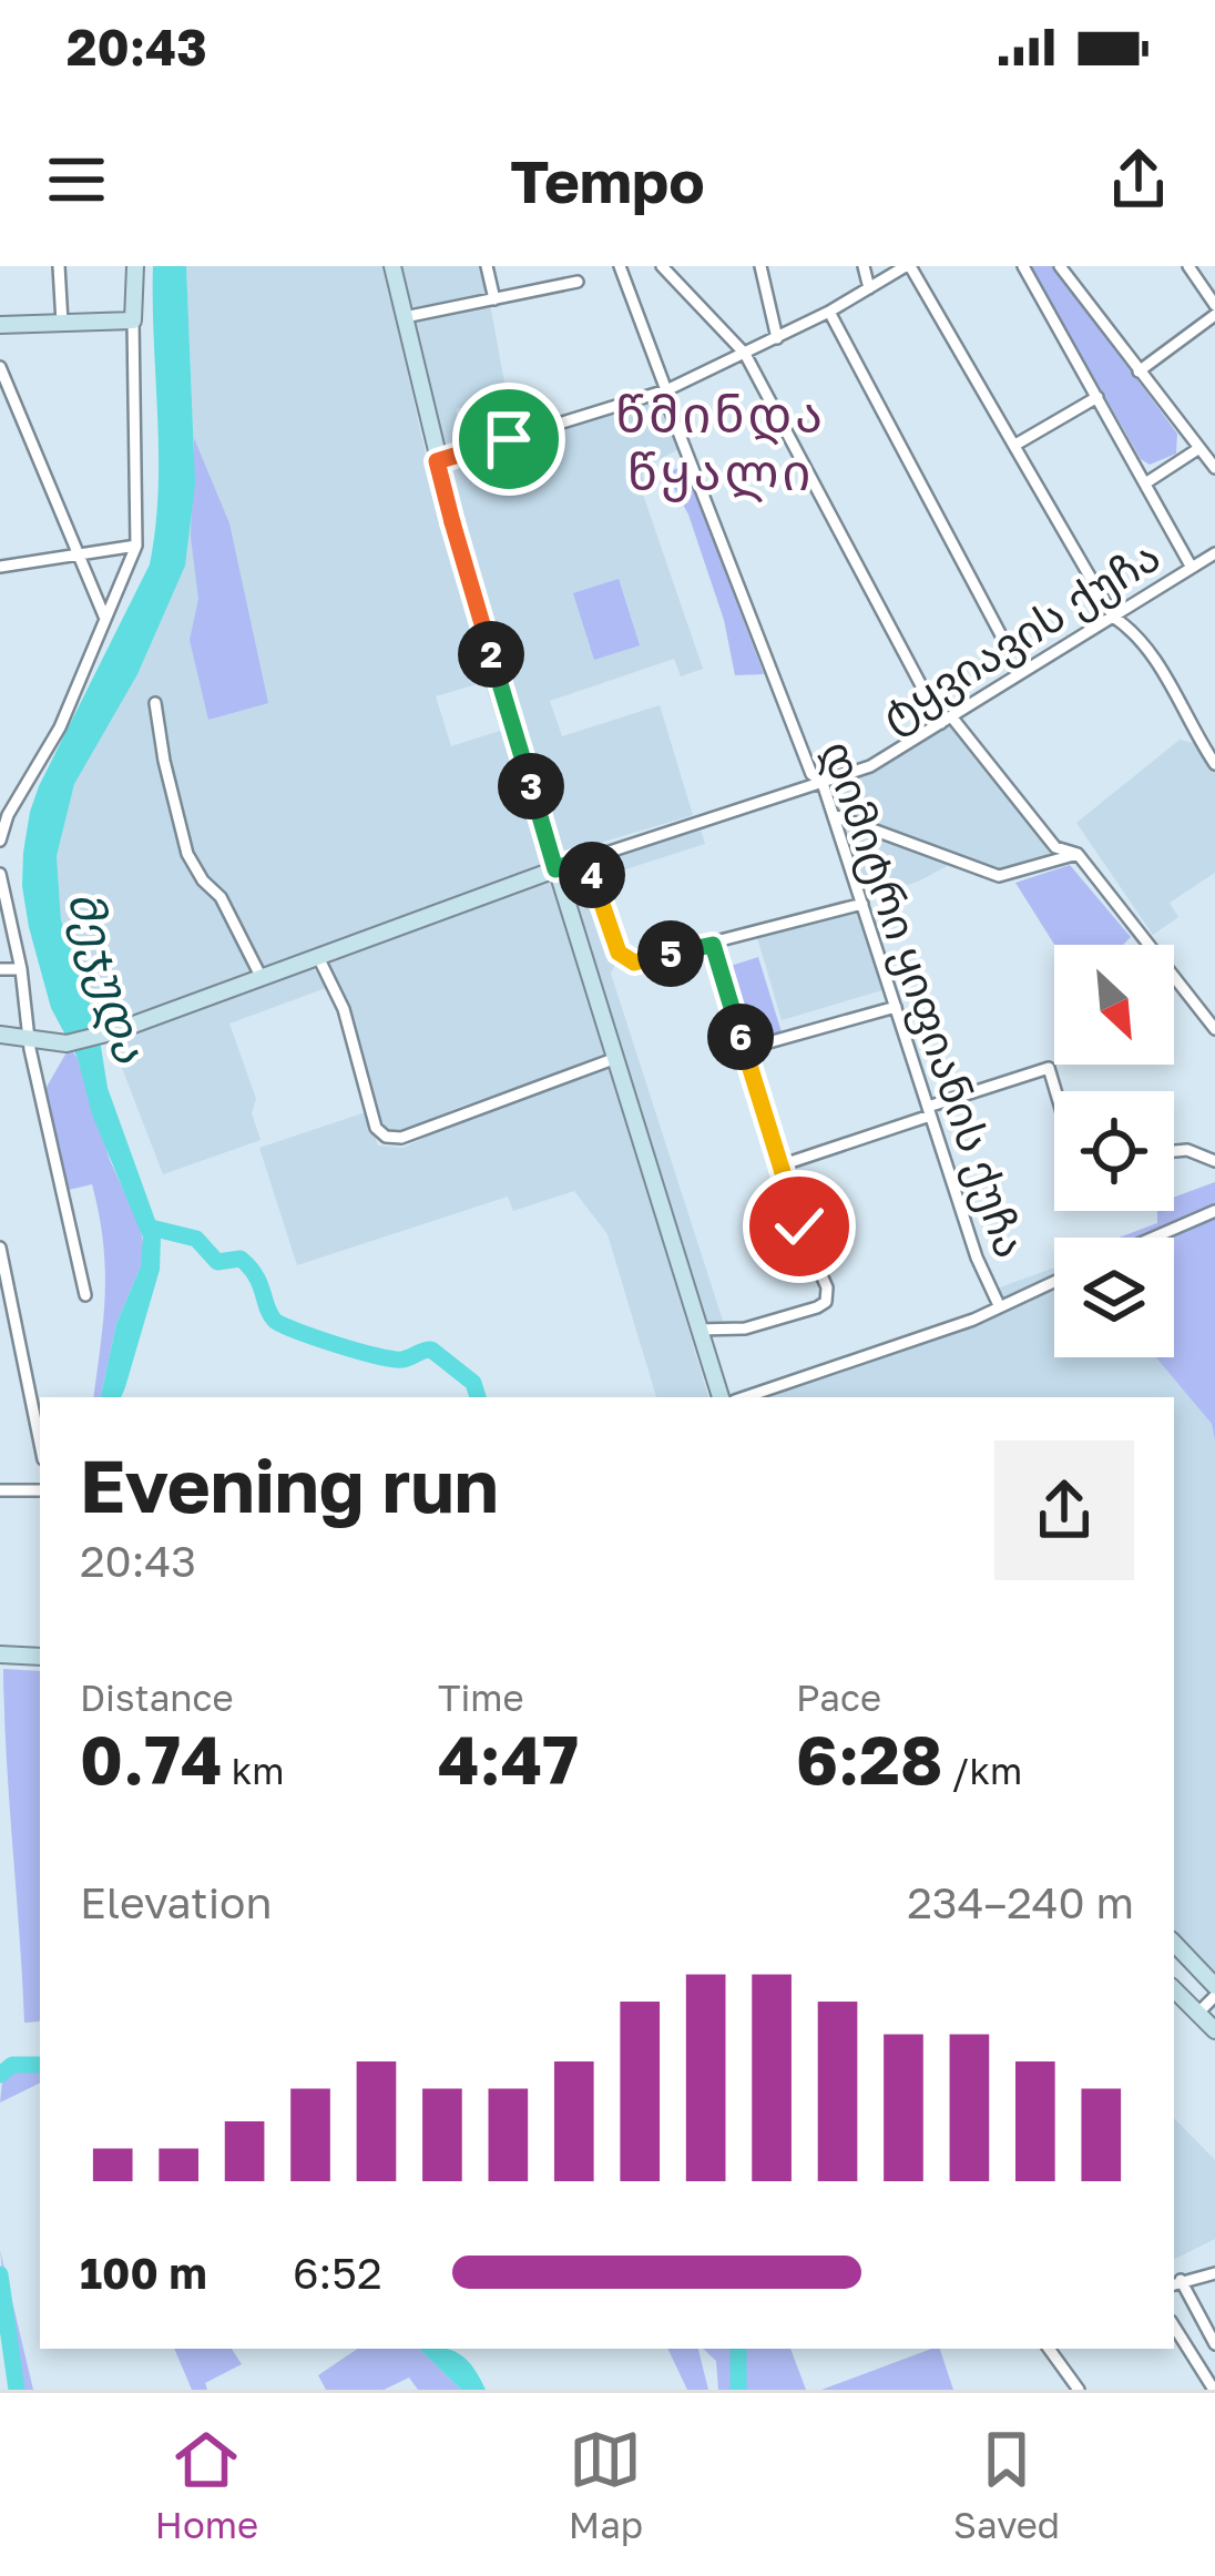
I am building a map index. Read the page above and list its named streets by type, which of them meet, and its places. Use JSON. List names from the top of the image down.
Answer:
{
  "streets": {
    "street": ["ტყვიავის ქუჩა", "დიმიტრი ყიფიანის ქუჩა"]
  },
  "crossings": [
    ["ტყვიავის ქუჩა", "დიმიტრი ყიფიანის ქუჩა"]
  ],
  "districts": ["წმინდა წყალი"],
  "water": ["მეჯუდა"],
  "north": "bottom right",
  "page": {
    "status": "20:43",
    "header": "Tempo",
    "pins": [
      "2",
      "3",
      "4",
      "5",
      "6"
    ],
    "heading": ["Evening run", "20:43"],
    "stats": [
      ["Distance", "0.74 km"],
      ["Time", "4:47"],
      ["Pace", "6:28 /km"]
    ],
    "chart": ["Elevation", "234–240 m"],
    "list": [
      {
        "name": "100 m",
        "note": "6:52"
      }
    ],
    "tabs": ["Home", "Map", "Saved"]
  }
}
